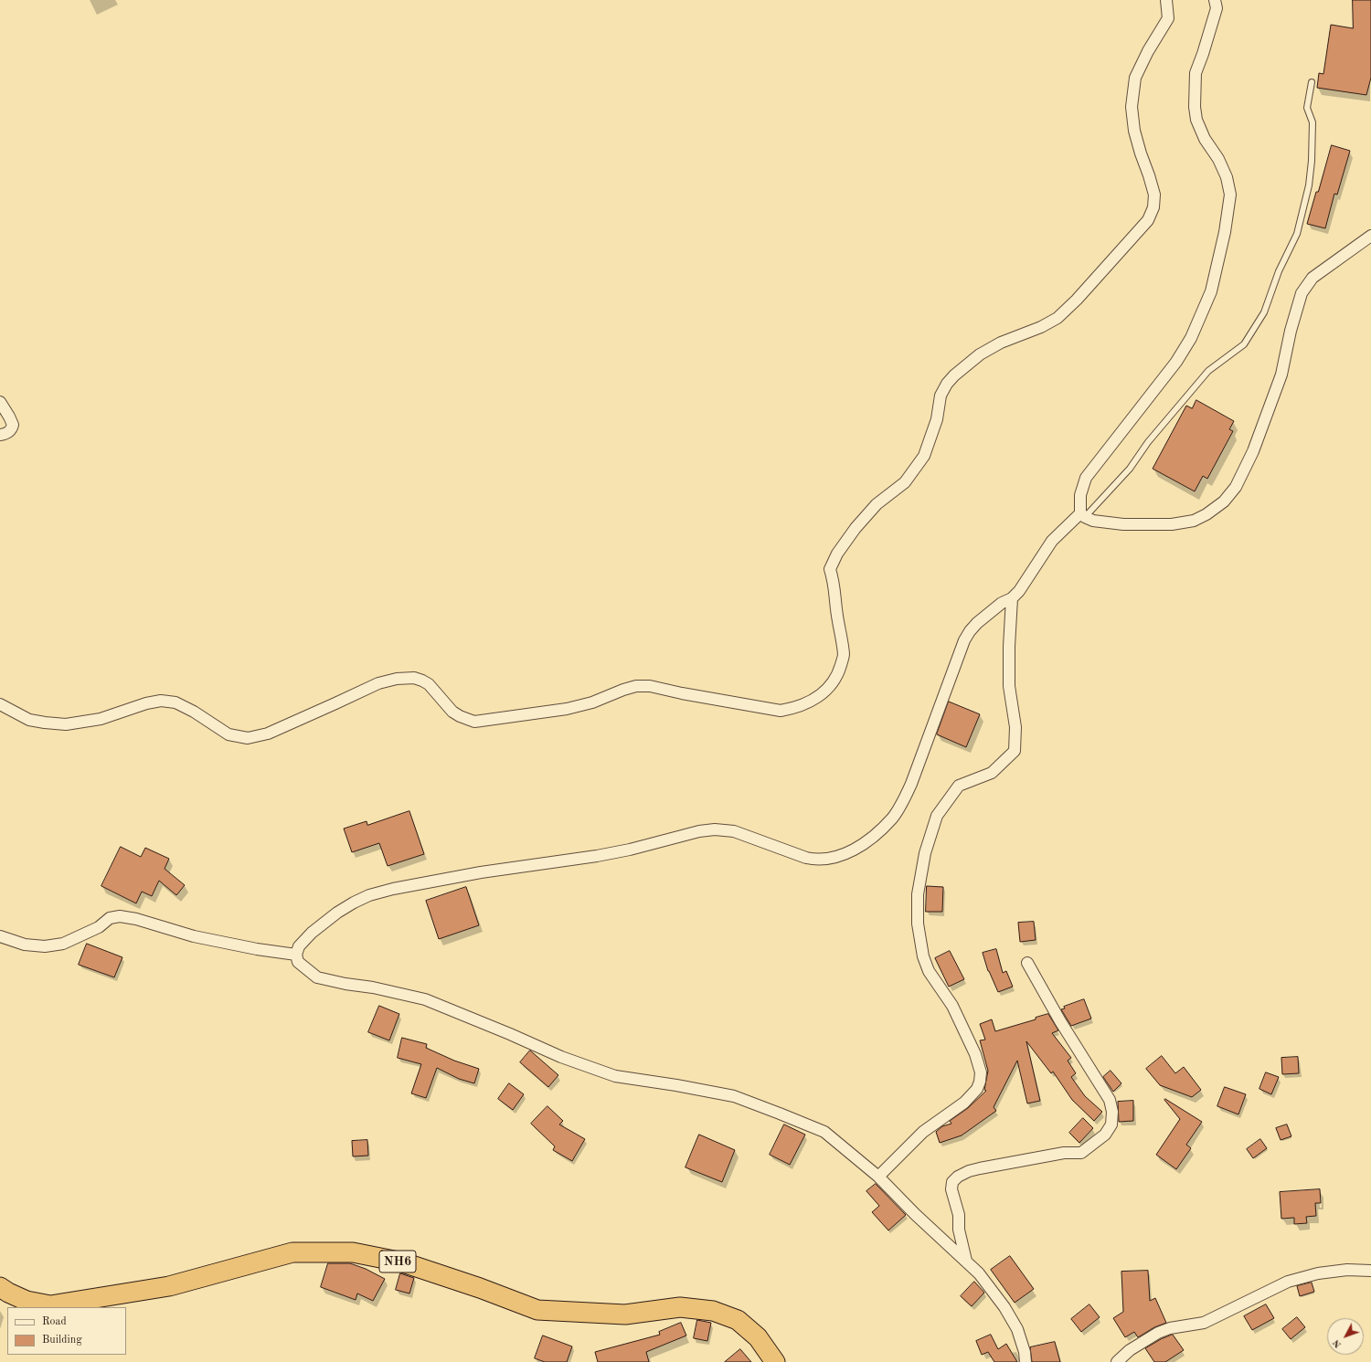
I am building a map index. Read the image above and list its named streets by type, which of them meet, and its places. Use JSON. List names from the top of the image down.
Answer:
{
  "streets": {
    "highway": ["NH6"]
  },
  "legend": ["Road", "Building"],
  "north": "bottom left"
}
